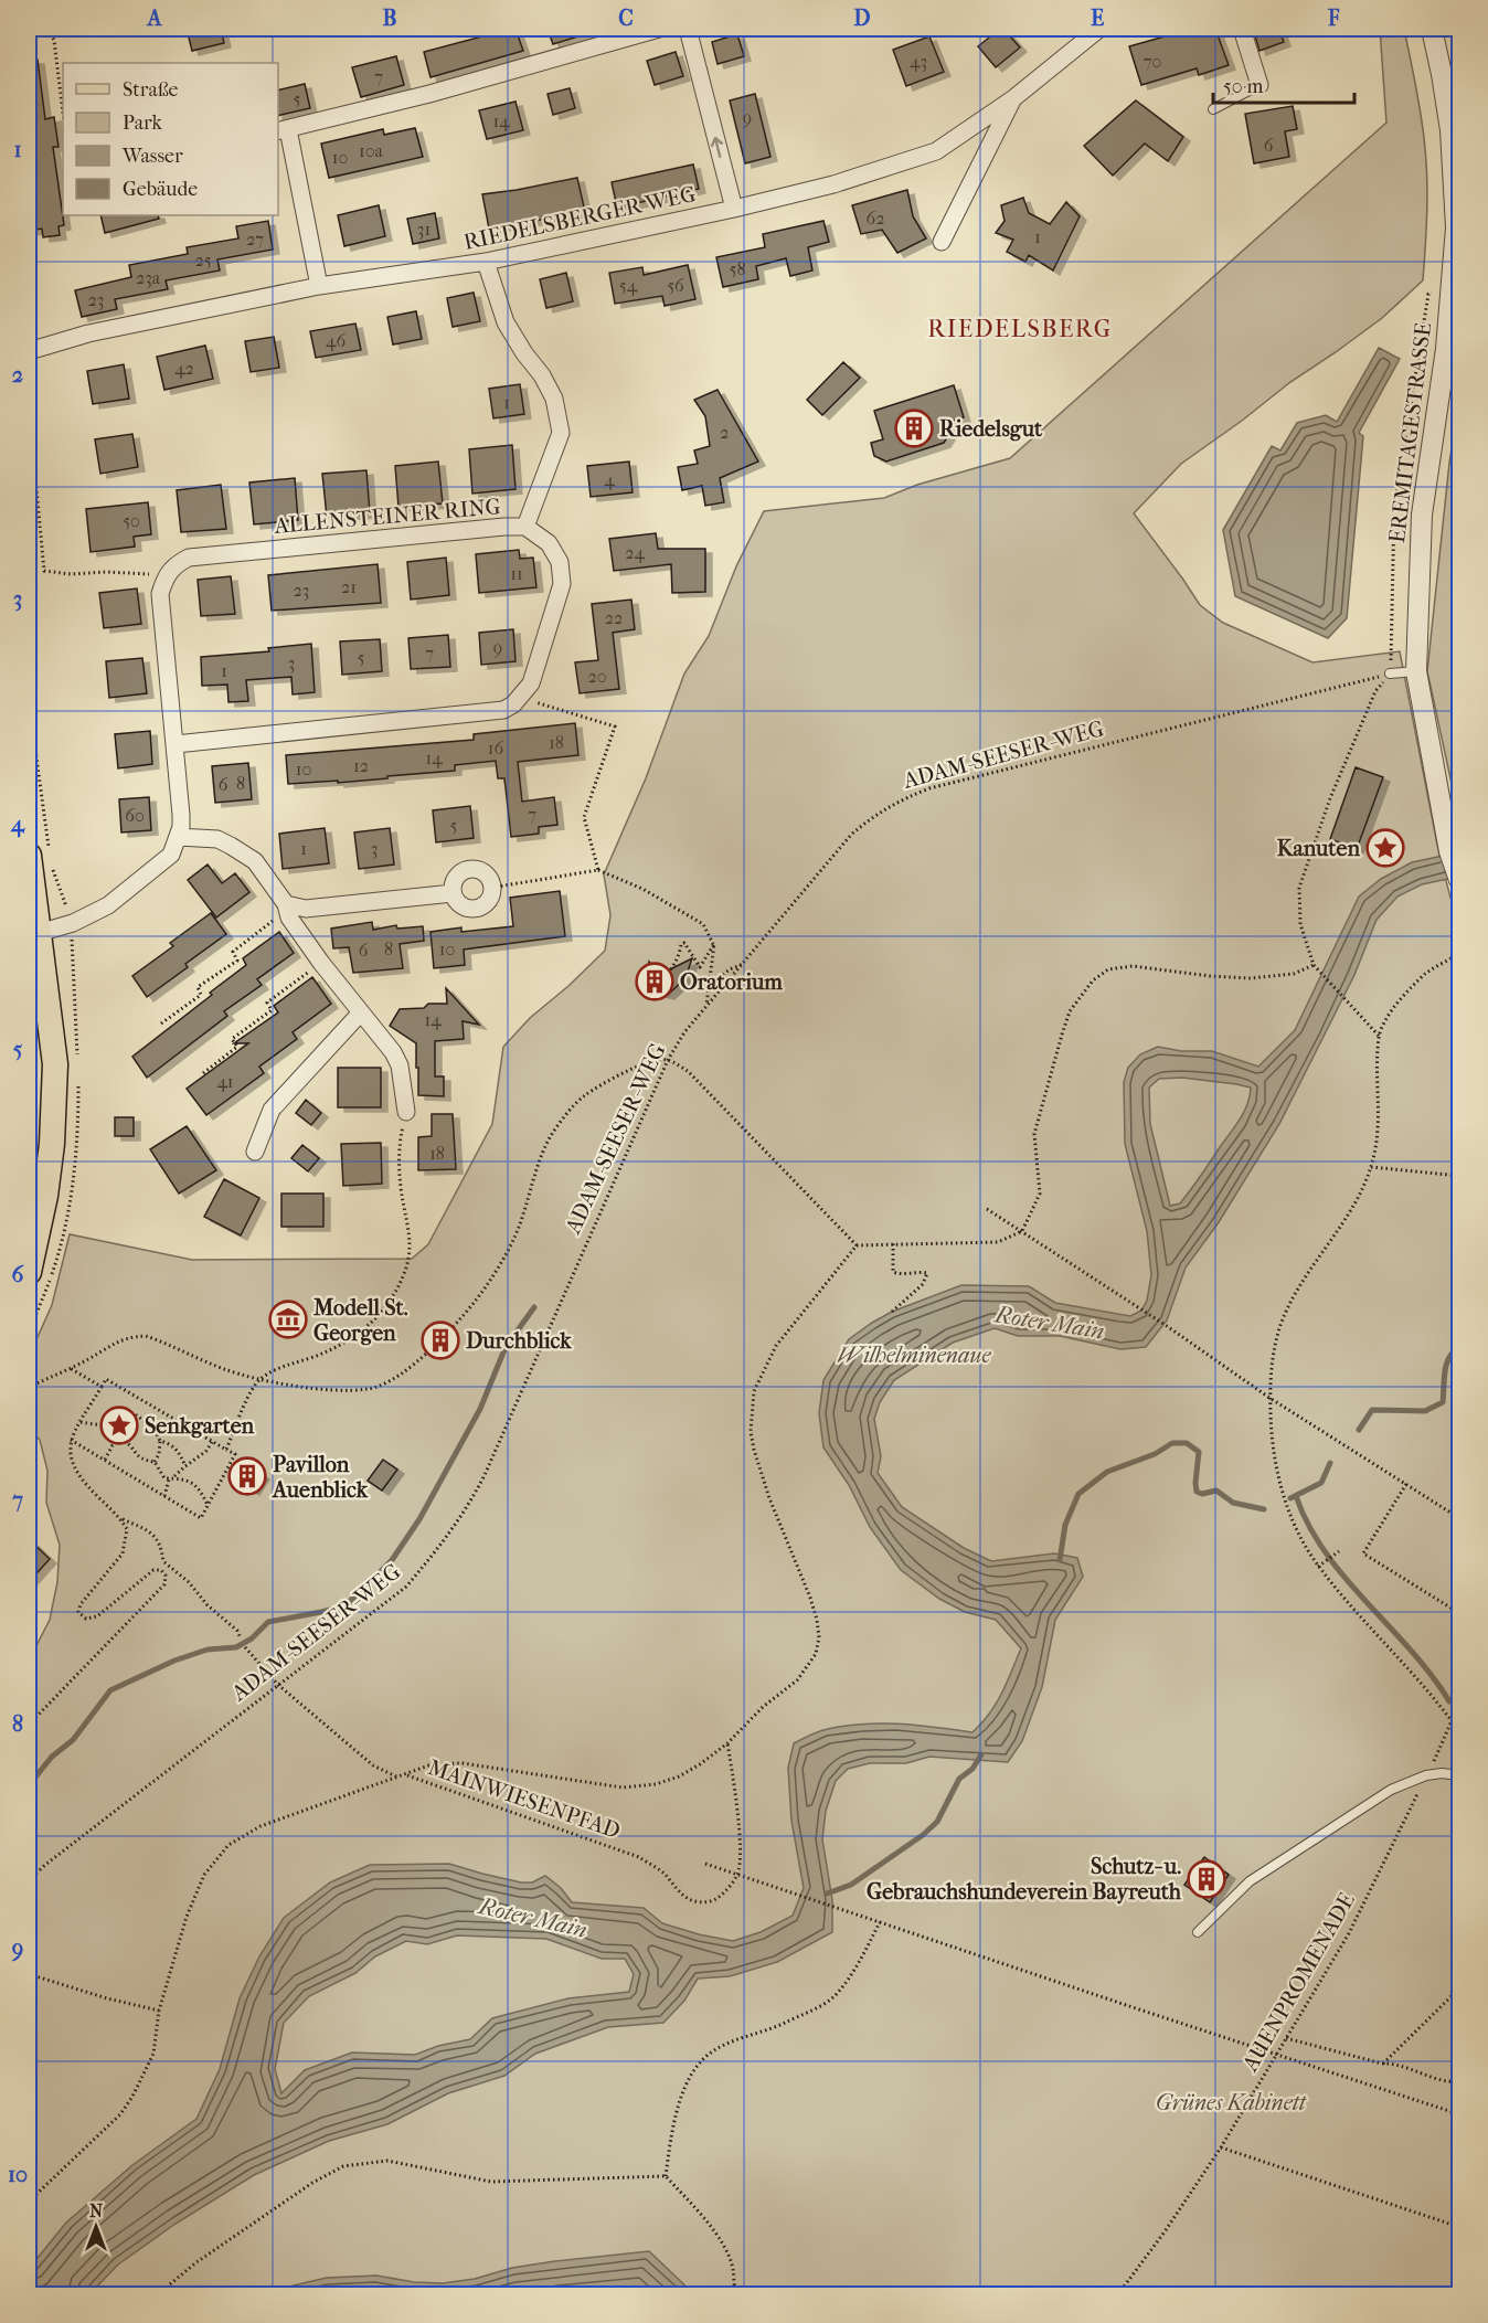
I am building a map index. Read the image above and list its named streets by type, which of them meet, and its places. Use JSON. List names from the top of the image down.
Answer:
{
  "streets": {
    "street": ["RIEDELSBERGER WEG", "EREMITAGESTRASSE", "ALLENSTEINER RING"],
    "path": ["ADAM-SEESER-WEG", "MAINWIESENPFAD", "AUENPROMENADE"]
  },
  "districts": ["RIEDELSBERG"],
  "water": ["Roter Main"],
  "parks": ["Wilhelminenaue", "Grünes Kabinett"],
  "places": {
    "building": [
      "Riedelsgut",
      "Oratorium",
      "Durchblick",
      "Pavillon Auenblick",
      "Schutz- u. Gebrauchshundeverein Bayreuth"
    ],
    "place": ["Kanuten", "Senkgarten"],
    "museum": ["Modell St. Georgen"]
  },
  "house_numbers": [
    "43",
    "70",
    "7",
    "5",
    "9",
    "14",
    "6",
    "10a",
    "10",
    "62",
    "31",
    "1",
    "27",
    "25",
    "58",
    "23a",
    "54",
    "56",
    "23",
    "46",
    "42",
    "1",
    "2",
    "4",
    "50",
    "24",
    "11",
    "21",
    "23",
    "22",
    "9",
    "7",
    "5",
    "3",
    "1",
    "20",
    "18",
    "16",
    "14",
    "12",
    "10",
    "8",
    "6",
    "7",
    "60",
    "5",
    "1",
    "3",
    "8",
    "10",
    "6",
    "14",
    "41",
    "18"
  ],
  "legend": [
    "Straße",
    "Park",
    "Wasser",
    "Gebäude"
  ],
  "scale_bar": "50 m",
  "north": "top",
  "grid": {
    "columns": [
      "A",
      "B",
      "C",
      "D",
      "E",
      "F"
    ],
    "rows": [
      "1",
      "2",
      "3",
      "4",
      "5",
      "6",
      "7",
      "8",
      "9",
      "10"
    ]
  }
}
